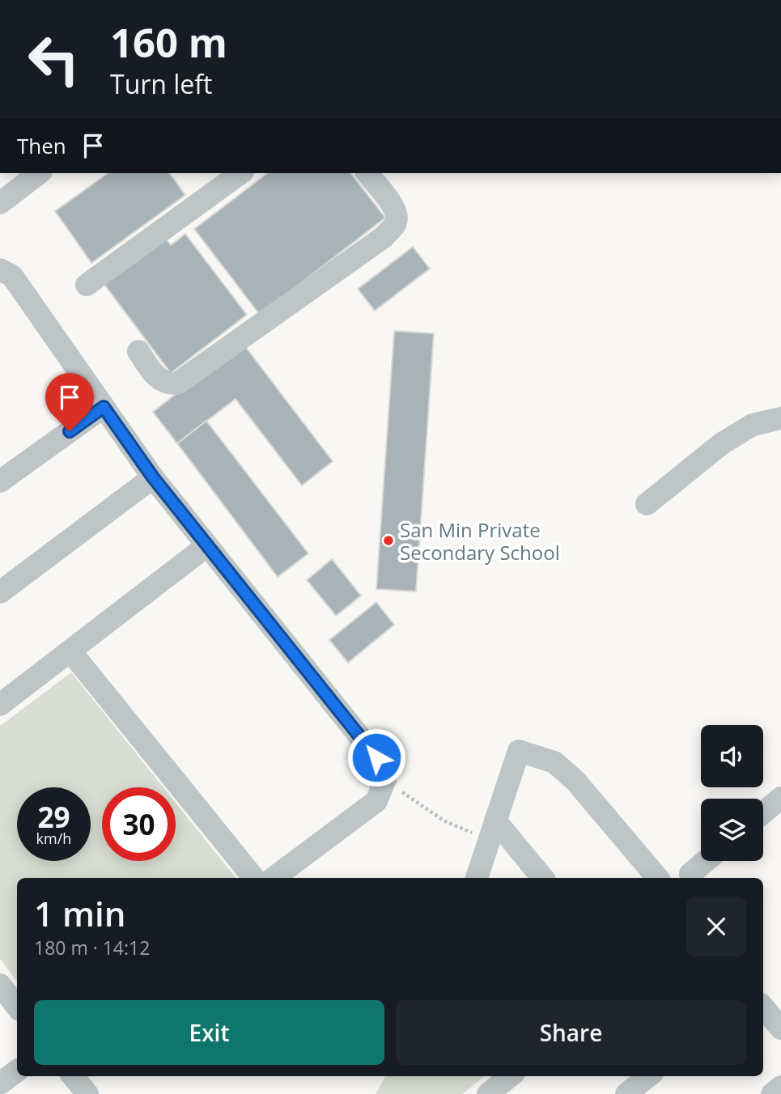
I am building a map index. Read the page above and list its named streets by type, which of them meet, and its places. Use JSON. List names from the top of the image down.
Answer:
{
  "places": ["San Min Private Secondary School"],
  "page": {
    "turn": ["160 m", "Turn left"],
    "then": "Then",
    "speed": "29 km/h",
    "limit": "30",
    "heading": ["1 min", "180 m · 14:12"],
    "buttons": ["Exit", "Share"]
  }
}
